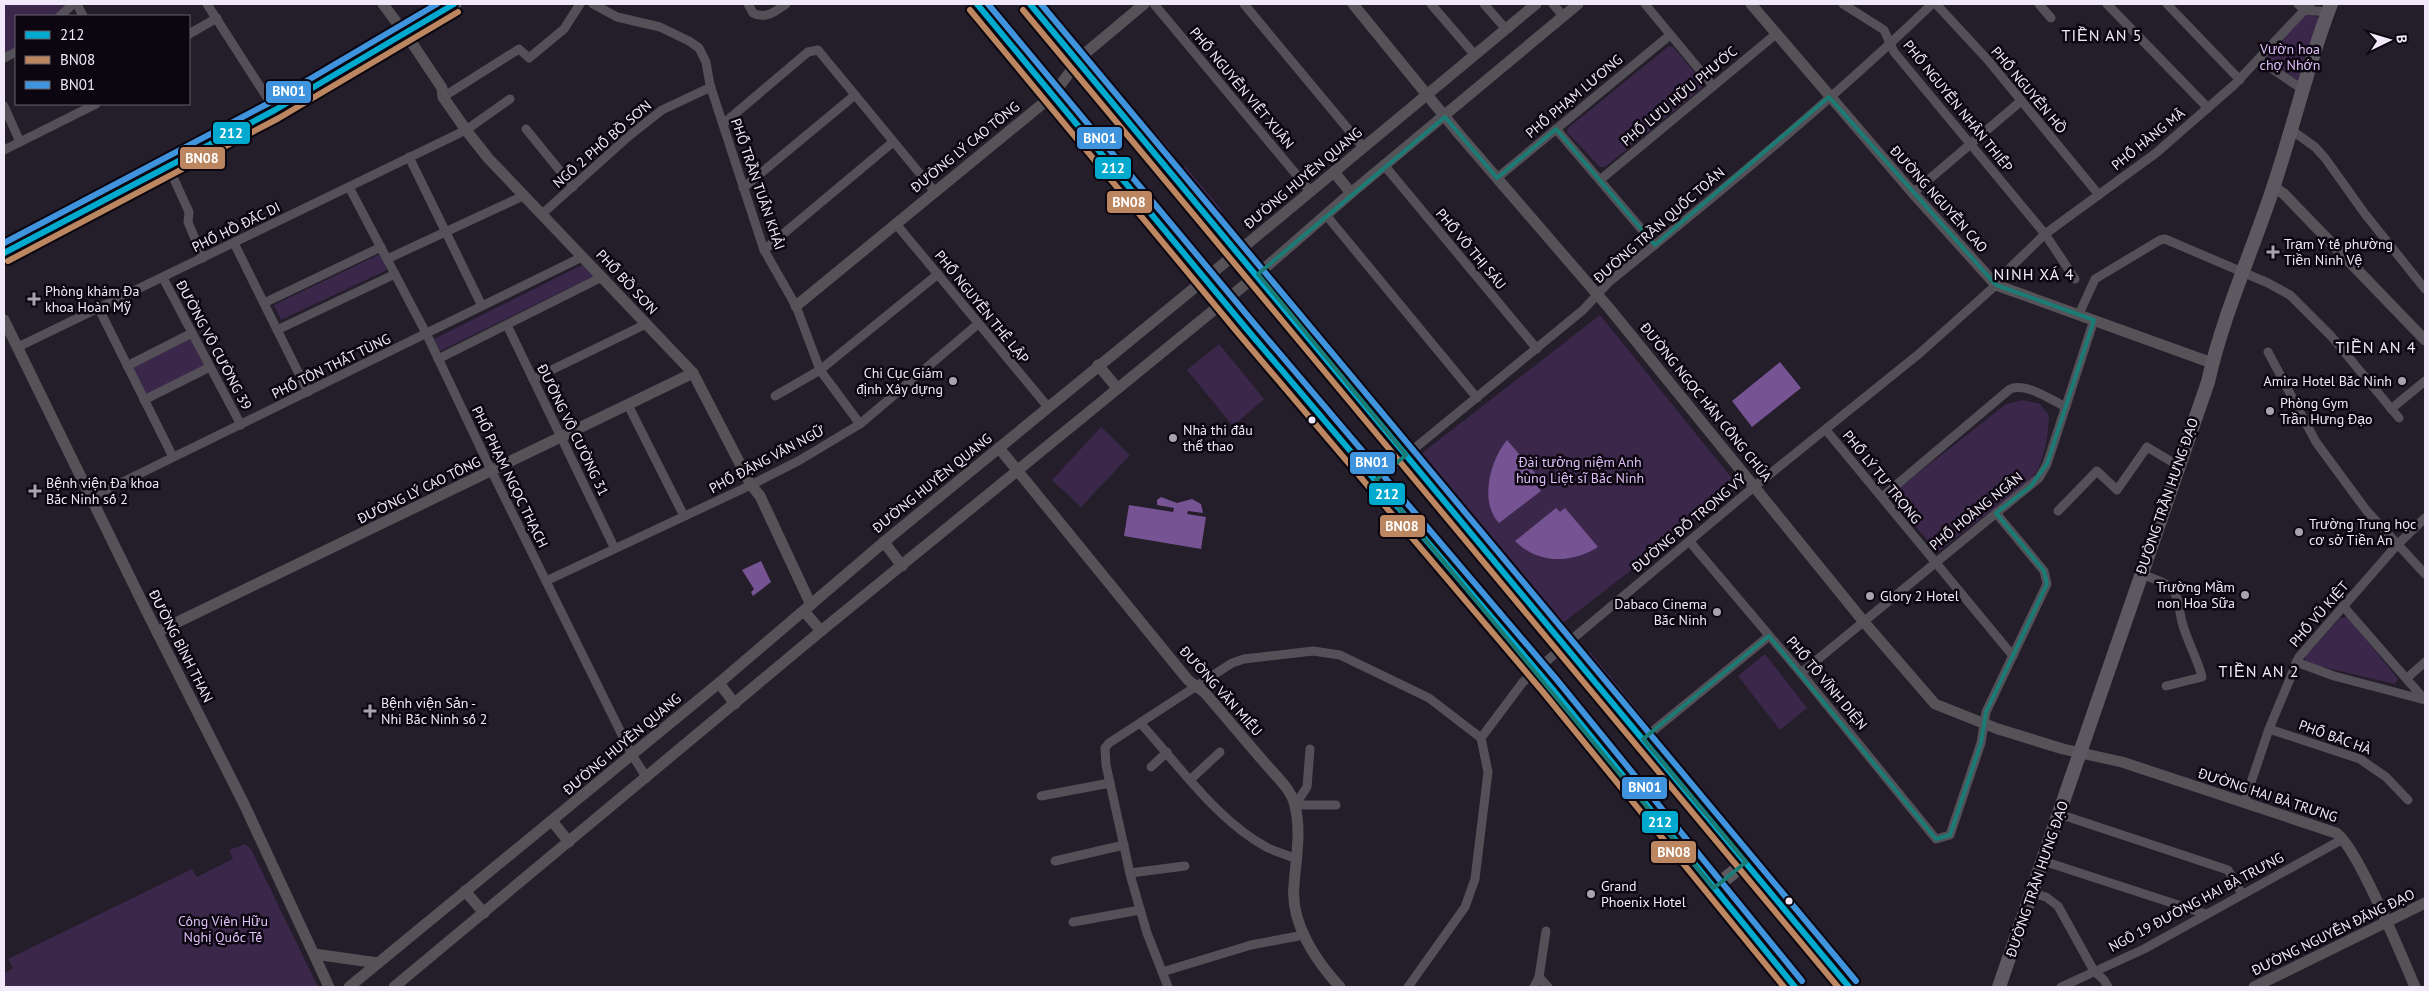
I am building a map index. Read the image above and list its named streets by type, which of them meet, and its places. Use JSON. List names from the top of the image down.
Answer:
{
  "streets": {
    "main road": ["ĐƯỜNG TRẦN HƯNG ĐẠO"],
    "street": [
      "PHỐ NGUYỄN VIẾT XUÂN",
      "PHỐ NGUYỄN HỒ",
      "PHỐ PHẠM LƯƠNG",
      "PHỐ LƯU HỮU PHƯỚC",
      "PHỐ NGUYỄN NHÂN THIẾP",
      "PHỐ HÀNG MÃ",
      "NGÕ 2 PHỐ BỒ SƠN",
      "ĐƯỜNG LÝ CAO TÔNG",
      "ĐƯỜNG HUYỀN QUANG",
      "PHỐ TRẦN TUẤN KHẢI",
      "ĐƯỜNG NGUYỄN CAO",
      "ĐƯỜNG TRẦN QUỐC TOẢN",
      "PHỐ HỒ ĐẮC DI",
      "PHỐ VÕ THỊ SÁU",
      "PHỐ BỒ SƠN",
      "PHỐ NGUYỄN THẾ LẬP",
      "ĐƯỜNG VÕ CƯỜNG 39",
      "PHỐ TÔN THẤT TÙNG",
      "ĐƯỜNG NGỌC HÂN CÔNG CHÚA",
      "ĐƯỜNG VÕ CƯỜNG 31",
      "PHỐ ĐẶNG VĂN NGỮ",
      "PHỐ PHẠM NGỌC THẠCH",
      "PHỐ LÝ TỰ TRỌNG",
      "PHỐ HOÀNG NGÂN",
      "ĐƯỜNG ĐỖ TRỌNG VỸ",
      "PHỐ VŨ KIỆT",
      "ĐƯỜNG BÌNH THAN",
      "PHỐ TÔ VĨNH DIỆN",
      "ĐƯỜNG VĂN MIẾU",
      "PHỐ BẮC HÀ",
      "ĐƯỜNG HAI BÀ TRƯNG",
      "NGÕ 19 ĐƯỜNG HAI BÀ TRƯNG",
      "ĐƯỜNG NGUYỄN ĐĂNG ĐẠO"
    ]
  },
  "crossings": [
    ["PHỐ NGUYỄN VIẾT XUÂN", "ĐƯỜNG HUYỀN QUANG"],
    ["PHỐ NGUYỄN HỒ", "PHỐ HÀNG MÃ"],
    ["PHỐ PHẠM LƯƠNG", "ĐƯỜNG NGỌC HÂN CÔNG CHÚA"],
    ["PHỐ LƯU HỮU PHƯỚC", "ĐƯỜNG NGUYỄN CAO"],
    ["PHỐ NGUYỄN NHÂN THIẾP", "PHỐ HÀNG MÃ"],
    ["PHỐ NGUYỄN NHÂN THIẾP", "ĐƯỜNG TRẦN QUỐC TOẢN"],
    ["PHỐ HÀNG MÃ", "ĐƯỜNG NGUYỄN CAO"],
    ["PHỐ HÀNG MÃ", "ĐƯỜNG ĐỖ TRỌNG VỸ"],
    ["NGÕ 2 PHỐ BỒ SƠN", "PHỐ TRẦN TUẤN KHẢI"],
    ["NGÕ 2 PHỐ BỒ SƠN", "PHỐ BỒ SƠN"],
    ["ĐƯỜNG LÝ CAO TÔNG", "PHỐ TRẦN TUẤN KHẢI"],
    ["ĐƯỜNG LÝ CAO TÔNG", "PHỐ BỒ SƠN"],
    ["ĐƯỜNG LÝ CAO TÔNG", "PHỐ NGUYỄN THẾ LẬP"],
    ["ĐƯỜNG LÝ CAO TÔNG", "ĐƯỜNG VÕ CƯỜNG 31"],
    ["ĐƯỜNG LÝ CAO TÔNG", "PHỐ PHẠM NGỌC THẠCH"],
    ["ĐƯỜNG LÝ CAO TÔNG", "ĐƯỜNG BÌNH THAN"],
    ["ĐƯỜNG HUYỀN QUANG", "PHỐ BỒ SƠN"],
    ["ĐƯỜNG HUYỀN QUANG", "PHỐ NGUYỄN THẾ LẬP"],
    ["ĐƯỜNG HUYỀN QUANG", "ĐƯỜNG NGỌC HÂN CÔNG CHÚA"],
    ["ĐƯỜNG HUYỀN QUANG", "PHỐ PHẠM NGỌC THẠCH"],
    ["ĐƯỜNG HUYỀN QUANG", "ĐƯỜNG VĂN MIẾU"],
    ["PHỐ TRẦN TUẤN KHẢI", "PHỐ ĐẶNG VĂN NGỮ"],
    ["ĐƯỜNG NGUYỄN CAO", "ĐƯỜNG TRẦN QUỐC TOẢN"],
    ["ĐƯỜNG NGUYỄN CAO", "ĐƯỜNG TRẦN HƯNG ĐẠO"],
    ["ĐƯỜNG NGUYỄN CAO", "PHỐ HOÀNG NGÂN"],
    ["ĐƯỜNG NGUYỄN CAO", "ĐƯỜNG ĐỖ TRỌNG VỸ"],
    ["ĐƯỜNG TRẦN QUỐC TOẢN", "PHỐ VÕ THỊ SÁU"],
    ["ĐƯỜNG TRẦN QUỐC TOẢN", "ĐƯỜNG NGỌC HÂN CÔNG CHÚA"],
    ["PHỐ HỒ ĐẮC DI", "PHỐ BỒ SƠN"],
    ["PHỐ HỒ ĐẮC DI", "ĐƯỜNG VÕ CƯỜNG 39"],
    ["PHỐ HỒ ĐẮC DI", "PHỐ PHẠM NGỌC THẠCH"],
    ["PHỐ HỒ ĐẮC DI", "ĐƯỜNG BÌNH THAN"],
    ["PHỐ BỒ SƠN", "PHỐ TÔN THẤT TÙNG"],
    ["PHỐ BỒ SƠN", "PHỐ ĐẶNG VĂN NGỮ"],
    ["PHỐ NGUYỄN THẾ LẬP", "PHỐ ĐẶNG VĂN NGỮ"],
    ["ĐƯỜNG VÕ CƯỜNG 39", "PHỐ TÔN THẤT TÙNG"],
    ["PHỐ TÔN THẤT TÙNG", "PHỐ PHẠM NGỌC THẠCH"],
    ["PHỐ TÔN THẤT TÙNG", "ĐƯỜNG BÌNH THAN"],
    ["ĐƯỜNG NGỌC HÂN CÔNG CHÚA", "ĐƯỜNG TRẦN HƯNG ĐẠO"],
    ["ĐƯỜNG NGỌC HÂN CÔNG CHÚA", "PHỐ HOÀNG NGÂN"],
    ["ĐƯỜNG NGỌC HÂN CÔNG CHÚA", "ĐƯỜNG ĐỖ TRỌNG VỸ"],
    ["ĐƯỜNG NGỌC HÂN CÔNG CHÚA", "PHỐ TÔ VĨNH DIỆN"],
    ["ĐƯỜNG NGỌC HÂN CÔNG CHÚA", "ĐƯỜNG HAI BÀ TRƯNG"],
    ["ĐƯỜNG VÕ CƯỜNG 31", "PHỐ ĐẶNG VĂN NGỮ"],
    ["PHỐ ĐẶNG VĂN NGỮ", "PHỐ PHẠM NGỌC THẠCH"],
    ["PHỐ LÝ TỰ TRỌNG", "PHỐ HOÀNG NGÂN"],
    ["PHỐ LÝ TỰ TRỌNG", "ĐƯỜNG ĐỖ TRỌNG VỸ"],
    ["ĐƯỜNG TRẦN HƯNG ĐẠO", "ĐƯỜNG HAI BÀ TRƯNG"],
    ["PHỐ HOÀNG NGÂN", "PHỐ TÔ VĨNH DIỆN"],
    ["ĐƯỜNG ĐỖ TRỌNG VỸ", "PHỐ TÔ VĨNH DIỆN"],
    ["PHỐ VŨ KIỆT", "PHỐ BẮC HÀ"],
    ["PHỐ VŨ KIỆT", "ĐƯỜNG HAI BÀ TRƯNG"],
    ["ĐƯỜNG HAI BÀ TRƯNG", "NGÕ 19 ĐƯỜNG HAI BÀ TRƯNG"],
    ["ĐƯỜNG HAI BÀ TRƯNG", "ĐƯỜNG NGUYỄN ĐĂNG ĐẠO"]
  ],
  "districts": [
    "TIỀN AN 5",
    "NINH XÁ 4",
    "TIỀN AN 4",
    "TIỀN AN 2"
  ],
  "parks": ["Vườn hoa chợ Nhớn", "Đài tưởng niệm Anh hùng Liệt sĩ Bắc Ninh", "Công Viên Hữu Nghị Quốc Tế"],
  "places": {
    "health": [
      "Trạm Y tế phường Tiền Ninh Vệ",
      "Phòng khám Đa khoa Hoàn Mỹ",
      "Bệnh viện Đa khoa Bắc Ninh số 2",
      "Bệnh viện Sản - Nhi Bắc Ninh số 2"
    ],
    "other": [
      "Chi Cục Giám định Xây dựng",
      "Amira Hotel Bắc Ninh",
      "Phòng Gym Trần Hưng Đạo",
      "Nhà thi đấu thể thao",
      "Trường Trung học cơ sở Tiền An",
      "Trường Mầm non Hoa Sữa",
      "Glory 2 Hotel",
      "Dabaco Cinema Bắc Ninh",
      "Grand Phoenix Hotel"
    ]
  },
  "lines": ["transit line 212", "transit line BN01", "transit line BN08"],
  "legend": ["212", "BN08", "BN01"],
  "north": "right"
}
